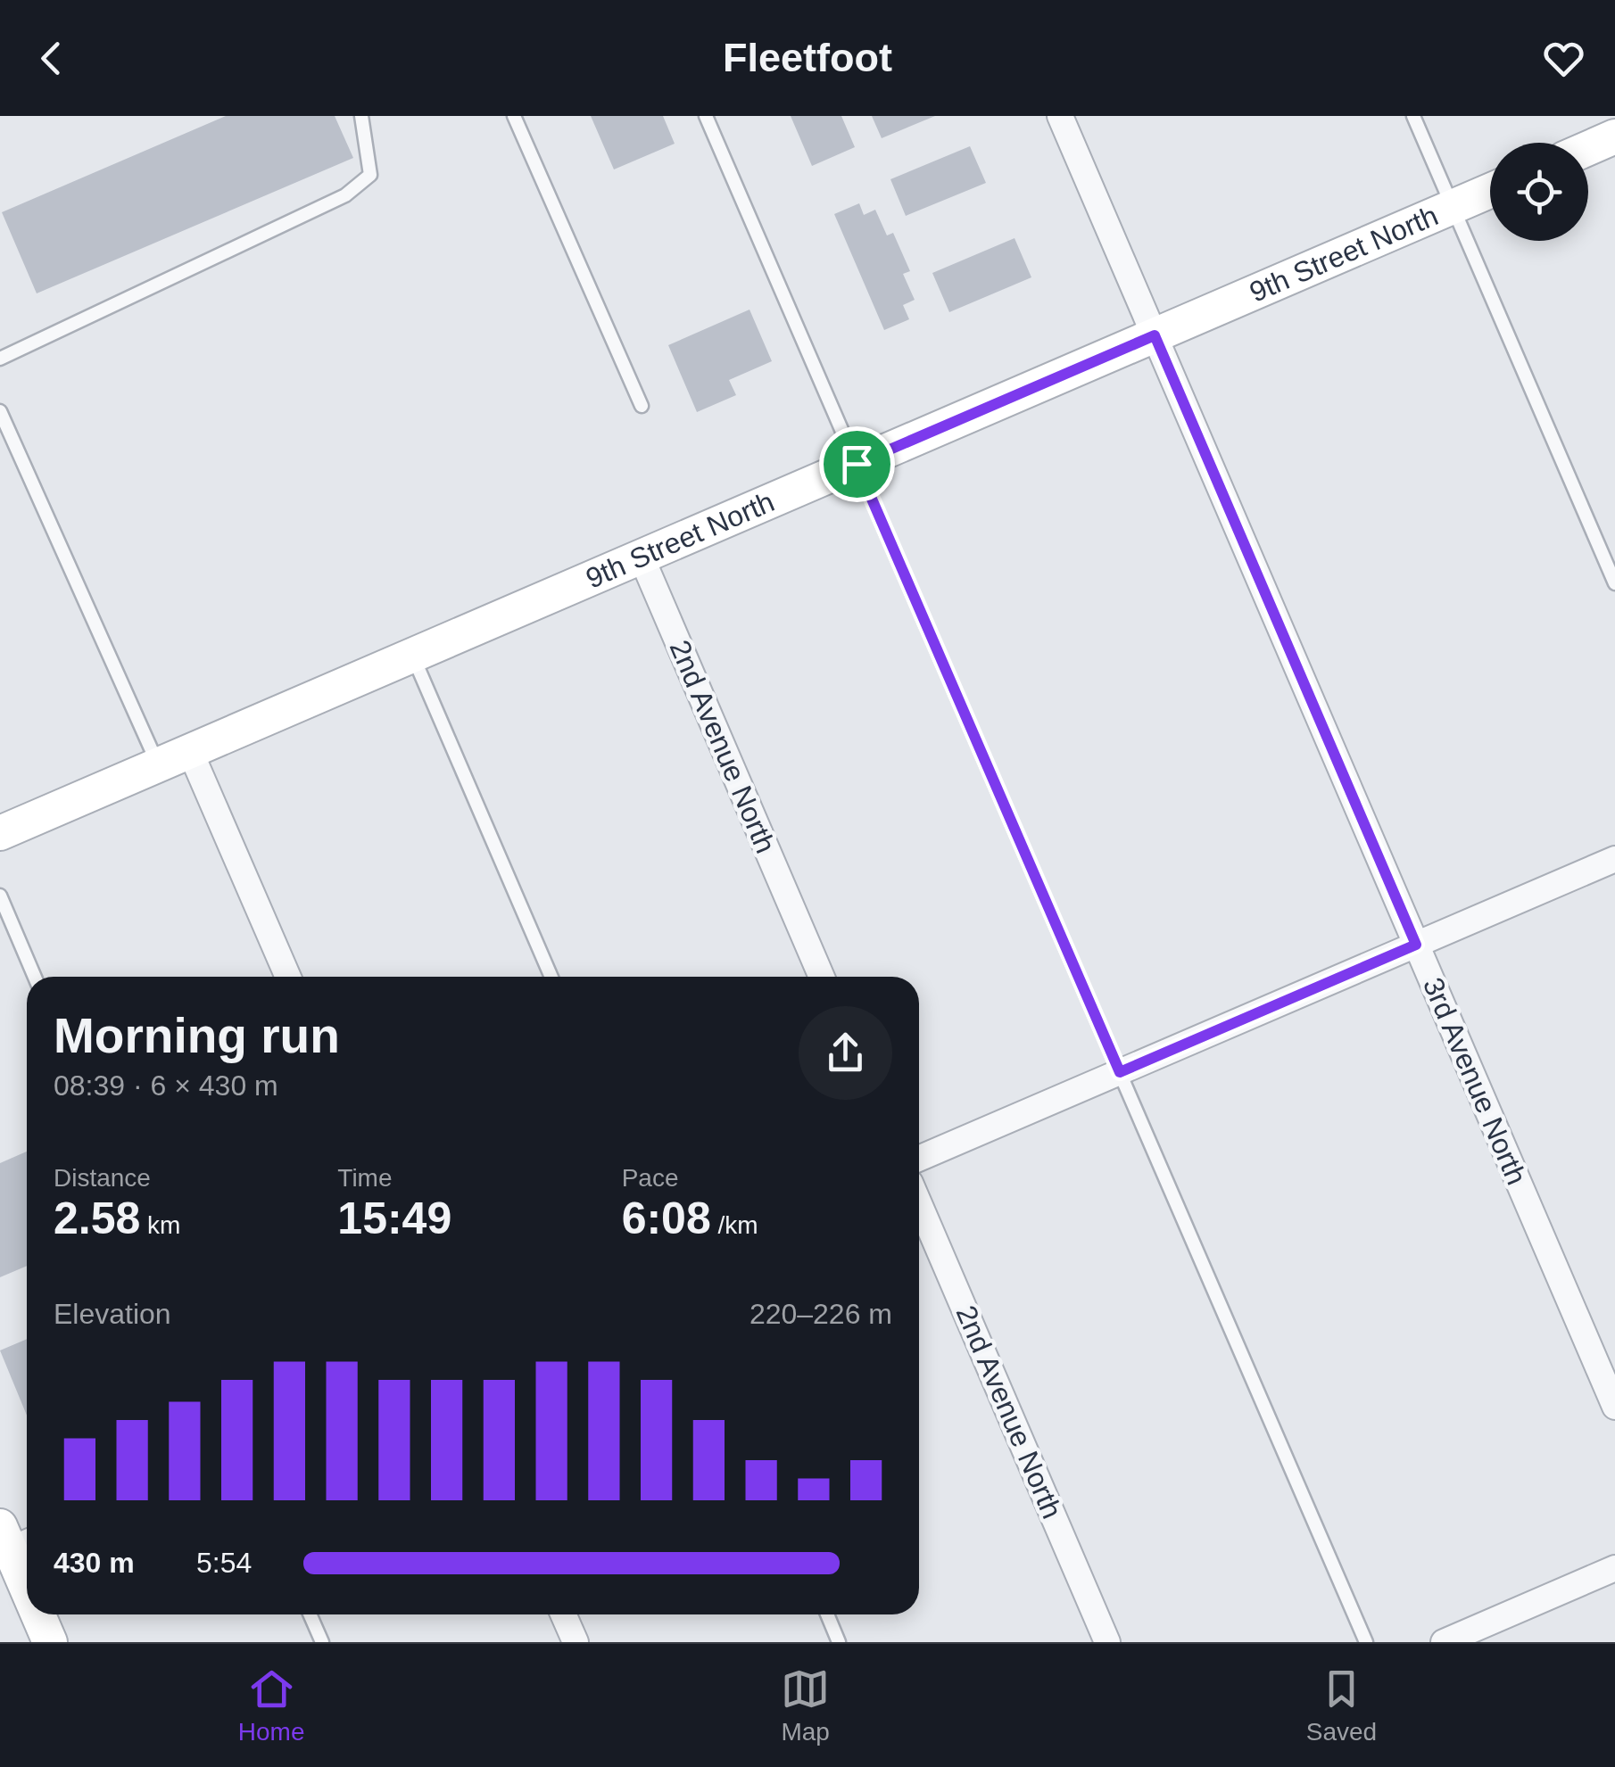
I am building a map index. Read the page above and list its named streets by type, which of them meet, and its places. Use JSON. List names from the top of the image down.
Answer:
{
  "streets": {
    "street": ["9th Street North", "2nd Avenue North", "3rd Avenue North"]
  },
  "crossings": [
    ["9th Street North", "2nd Avenue North"],
    ["9th Street North", "3rd Avenue North"]
  ],
  "page": {
    "header": "Fleetfoot",
    "heading": ["Morning run", "08:39 · 6 × 430 m"],
    "stats": [
      ["Distance", "2.58 km"],
      ["Time", "15:49"],
      ["Pace", "6:08 /km"]
    ],
    "chart": ["Elevation", "220–226 m"],
    "list": [
      {
        "name": "430 m",
        "note": "5:54"
      }
    ],
    "tabs": ["Home", "Map", "Saved"]
  }
}
